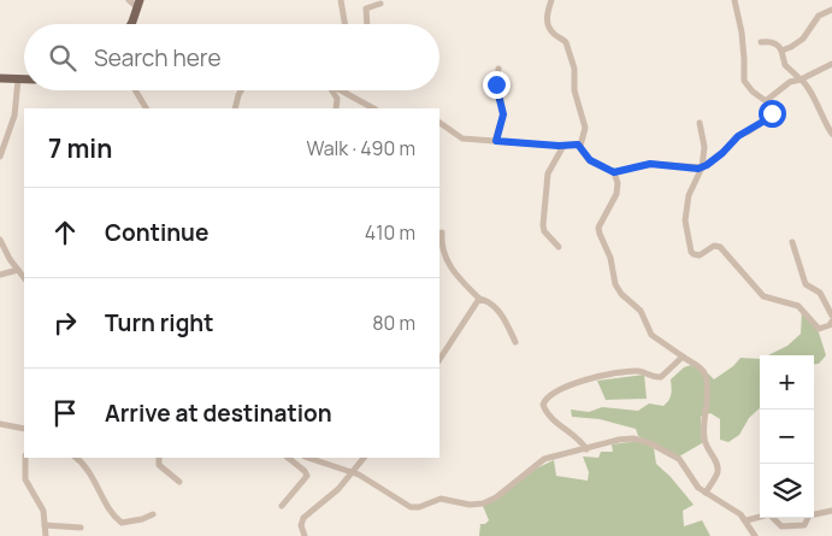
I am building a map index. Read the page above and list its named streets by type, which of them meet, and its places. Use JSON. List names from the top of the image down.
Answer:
{
  "page": {
    "search": "Search here",
    "heading": ["7 min", "Walk · 490 m"],
    "list": [
      ["Continue", "410 m"],
      ["Turn right", "80 m"],
      "Arrive at destination"
    ],
    "map_buttons": ["+", "−"]
  }
}
